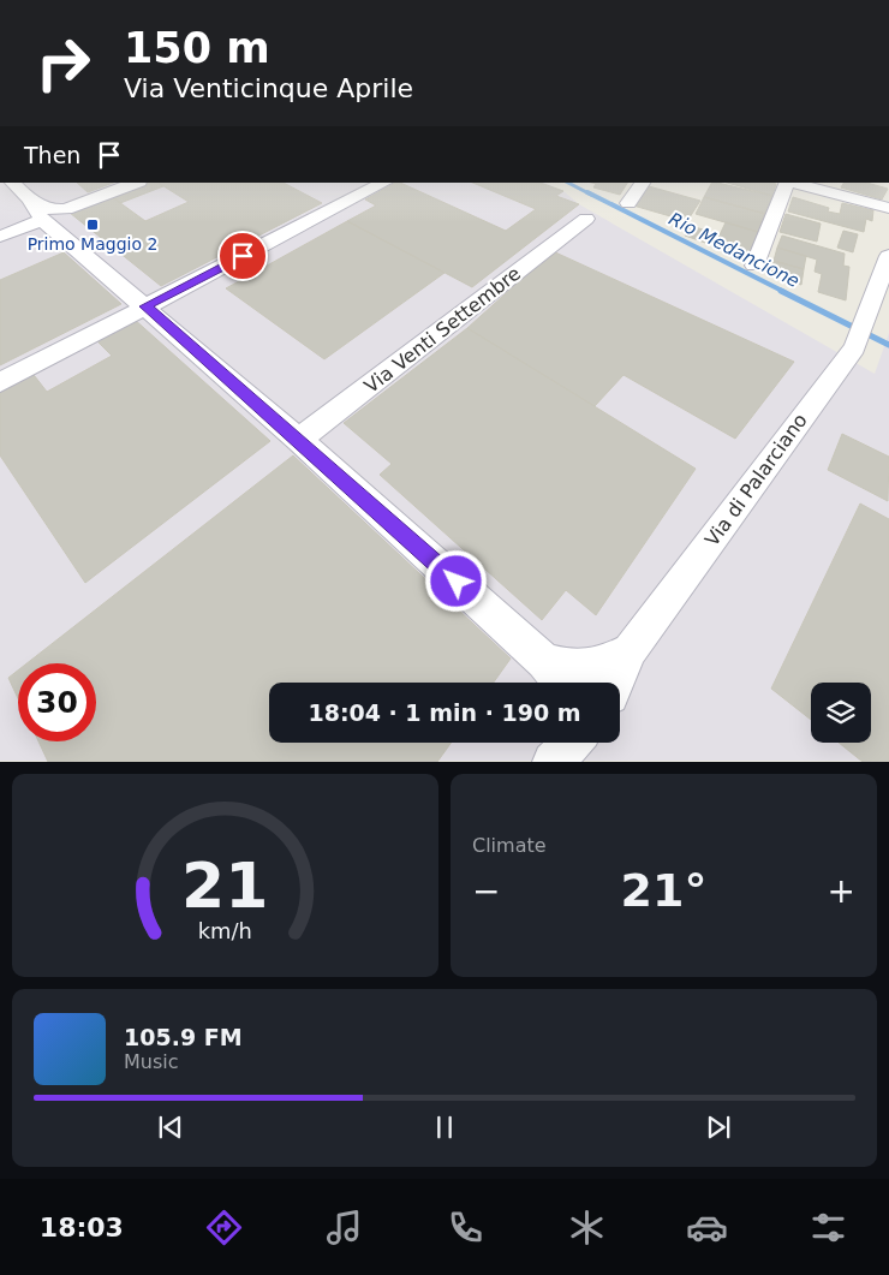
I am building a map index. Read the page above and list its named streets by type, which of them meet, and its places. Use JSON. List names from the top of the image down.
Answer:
{
  "streets": {
    "street": ["Via Venti Settembre", "Via di Palarciano"]
  },
  "water": ["Rio Medancione"],
  "places": {
    "transit": ["Primo Maggio 2"]
  },
  "page": {
    "turn": ["150 m", "Via Venticinque Aprile"],
    "then": "Then",
    "limit": "30",
    "trip": "18:04 · 1 min · 190 m",
    "tile": "Climate",
    "heat": ["−", "21°", "+"],
    "song": ["105.9 FM", "Music"],
    "tabs": "18:03",
    "gauge": ["21", "km/h"]
  }
}
